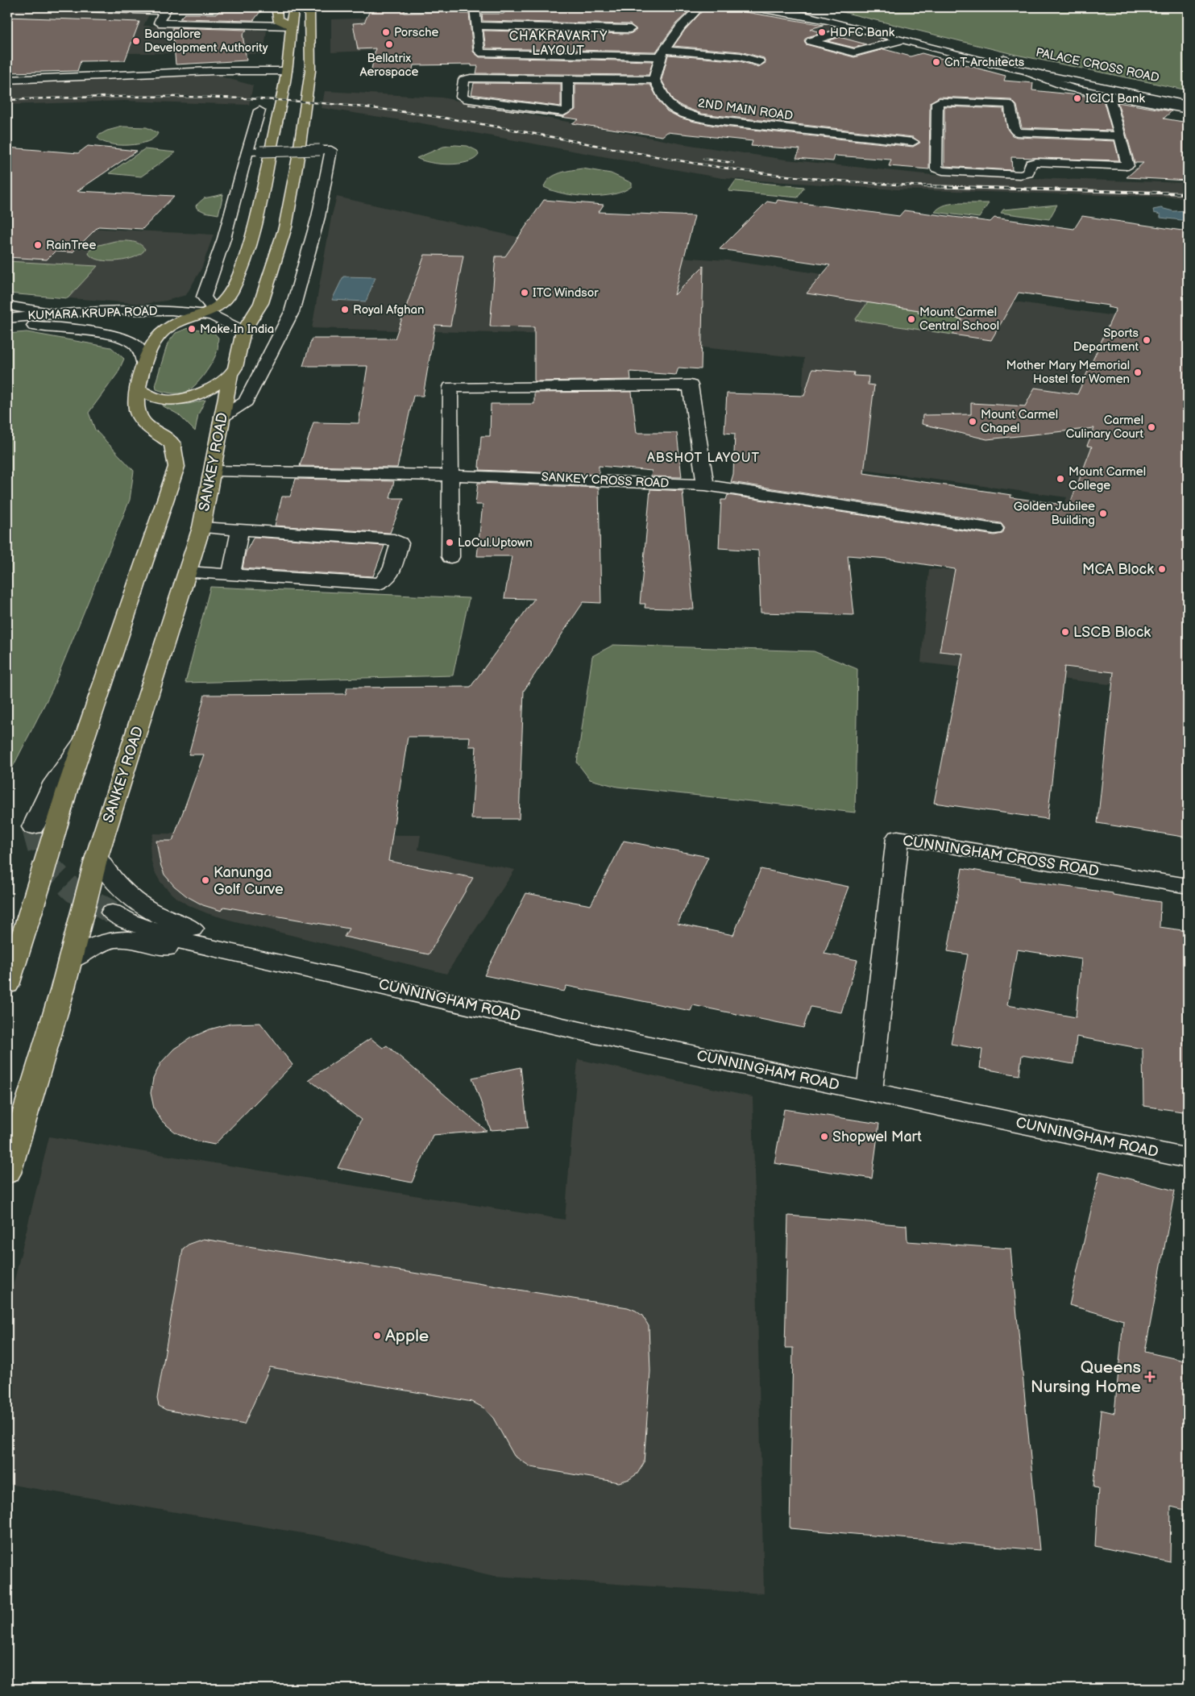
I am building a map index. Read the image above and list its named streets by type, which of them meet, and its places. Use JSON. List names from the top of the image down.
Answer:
{
  "streets": {
    "main road": ["SANKEY ROAD"],
    "street": [
      "PALACE CROSS ROAD",
      "2ND MAIN ROAD",
      "KUMARA KRUPA ROAD",
      "SANKEY CROSS ROAD",
      "CUNNINGHAM CROSS ROAD",
      "CUNNINGHAM ROAD"
    ]
  },
  "crossings": [
    ["KUMARA KRUPA ROAD", "SANKEY ROAD"],
    ["SANKEY ROAD", "SANKEY CROSS ROAD"],
    ["CUNNINGHAM CROSS ROAD", "CUNNINGHAM ROAD"]
  ],
  "districts": ["CHAKRAVARTY LAYOUT", "ABSHOT LAYOUT"],
  "places": {
    "other": [
      "Porsche",
      "HDFC Bank",
      "Bangalore Development Authority",
      "Bellatrix Aerospace",
      "CnT Architects",
      "ICICI Bank",
      "RainTree",
      "ITC Windsor",
      "Royal Afghan",
      "Mount Carmel Central School",
      "Make In India",
      "Sports Department",
      "Mother Mary Memorial Hostel for Women",
      "Mount Carmel Chapel",
      "Carmel Culinary Court",
      "Mount Carmel College",
      "Golden Jubilee Building",
      "LoCul.Uptown",
      "MCA Block",
      "LSCB Block",
      "Kanunga Golf Curve",
      "Shopwel Mart",
      "Apple"
    ],
    "health": ["Queens Nursing Home"]
  }
}
